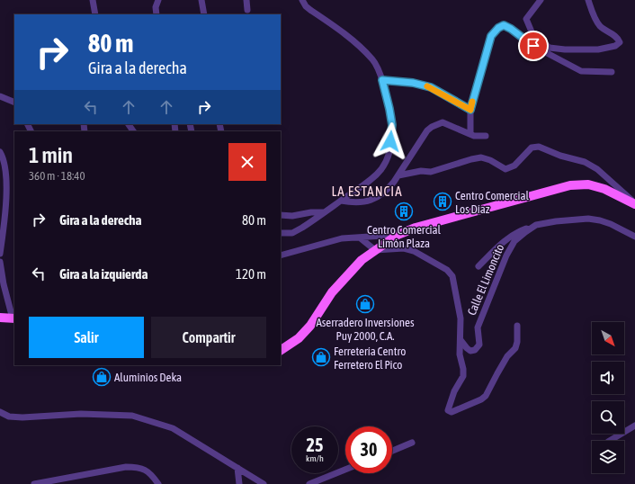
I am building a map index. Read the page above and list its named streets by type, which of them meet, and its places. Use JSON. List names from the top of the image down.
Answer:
{
  "streets": {
    "street": ["Calle El Limoncito"]
  },
  "districts": ["LA ESTANCIA"],
  "places": {
    "building": ["Centro Comercial Los Díaz", "Centro Comercial Limón Plaza"],
    "shop": ["Aserradero Inversiones Puy 2000, C.A.", "Ferretería Centro Ferretero El Pico", "Aluminios Deka"]
  },
  "north": "bottom right",
  "page": {
    "turn": ["80 m", "Gira a la derecha"],
    "heading": ["1 min", "360 m · 18:40"],
    "list": [
      {
        "name": "Gira a la derecha",
        "value": "80 m"
      },
      {
        "name": "Gira a la izquierda",
        "value": "120 m"
      }
    ],
    "buttons": ["Salir", "Compartir"],
    "speed": "25 km/h",
    "limit": "30"
  }
}
